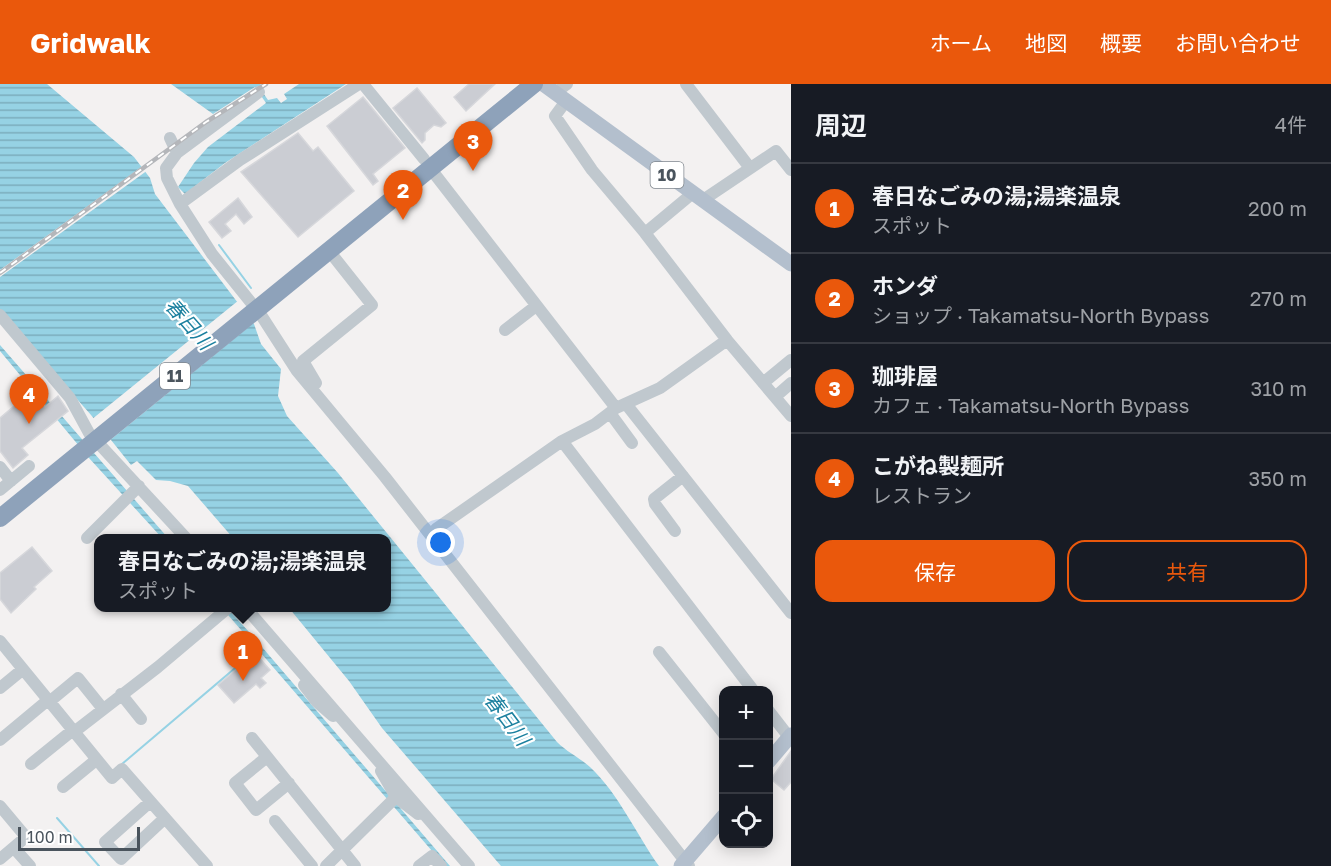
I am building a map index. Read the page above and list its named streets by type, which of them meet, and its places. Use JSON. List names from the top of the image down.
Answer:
{
  "streets": {
    "highway": ["11"],
    "main road": ["10"]
  },
  "water": ["春日川"],
  "scale_bar": "100 m",
  "page": {
    "header": "Gridwalk",
    "nav": [
      "ホーム",
      "地図",
      "概要",
      "お問い合わせ"
    ],
    "heading": ["周辺", "4件"],
    "pins": [
      "3",
      "2",
      "4",
      "1"
    ],
    "list": [
      {
        "mark": "1",
        "name": "春日なごみの湯;湯楽温泉",
        "note": "スポット",
        "value": "200 m"
      },
      {
        "mark": "2",
        "name": "ホンダ",
        "note": "ショップ · Takamatsu-North Bypass",
        "value": "270 m"
      },
      {
        "mark": "3",
        "name": "珈琲屋",
        "note": "カフェ · Takamatsu-North Bypass",
        "value": "310 m"
      },
      {
        "mark": "4",
        "name": "こがね製麺所",
        "note": "レストラン",
        "value": "350 m"
      }
    ],
    "buttons": ["保存", "共有"],
    "popup": ["春日なごみの湯;湯楽温泉", "スポット"],
    "map_buttons": ["+", "−"],
    "scale": "100 m"
  }
}
